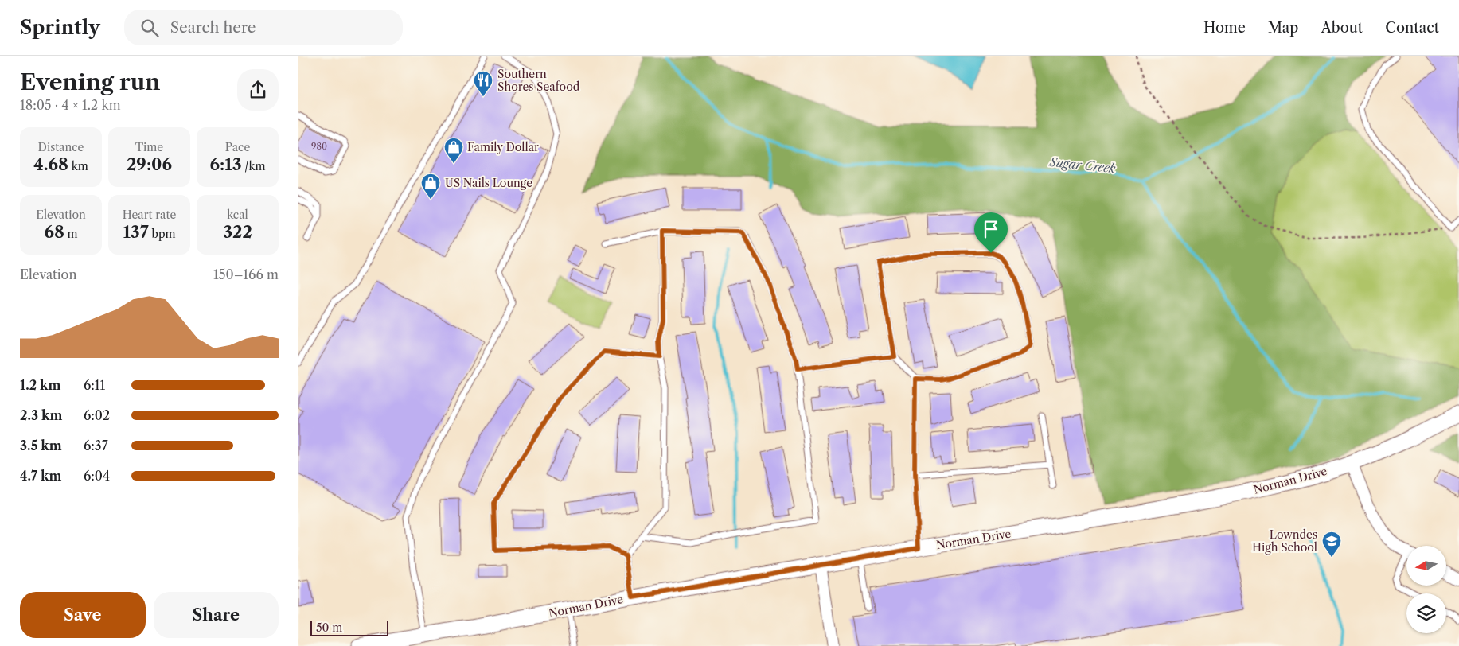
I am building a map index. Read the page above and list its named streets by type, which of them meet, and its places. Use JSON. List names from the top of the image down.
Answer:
{
  "streets": {
    "street": ["Norman Drive"]
  },
  "water": ["Sugar Creek"],
  "places": {
    "restaurant": ["Southern Shores Seafood"],
    "shop": ["Family Dollar", "US Nails Lounge"],
    "school or university": ["Lowndes High School"]
  },
  "house_numbers": ["980"],
  "scale_bar": "50 m",
  "north": "left",
  "page": {
    "header": "Sprintly",
    "search": "Search here",
    "nav": [
      "Home",
      "Map",
      "About",
      "Contact"
    ],
    "heading": ["Evening run", "18:05 · 4 × 1.2 km"],
    "stats": [
      ["Distance", "4.68 km"],
      ["Time", "29:06"],
      ["Pace", "6:13 /km"],
      ["Elevation", "68 m"],
      ["Heart rate", "137 bpm"],
      ["kcal", "322"]
    ],
    "chart": ["Elevation", "150–166 m"],
    "list": [
      {
        "name": "1.2 km",
        "note": "6:11"
      },
      {
        "name": "2.3 km",
        "note": "6:02"
      },
      {
        "name": "3.5 km",
        "note": "6:37"
      },
      {
        "name": "4.7 km",
        "note": "6:04"
      }
    ],
    "buttons": ["Save", "Share"],
    "scale": "50 m"
  }
}
